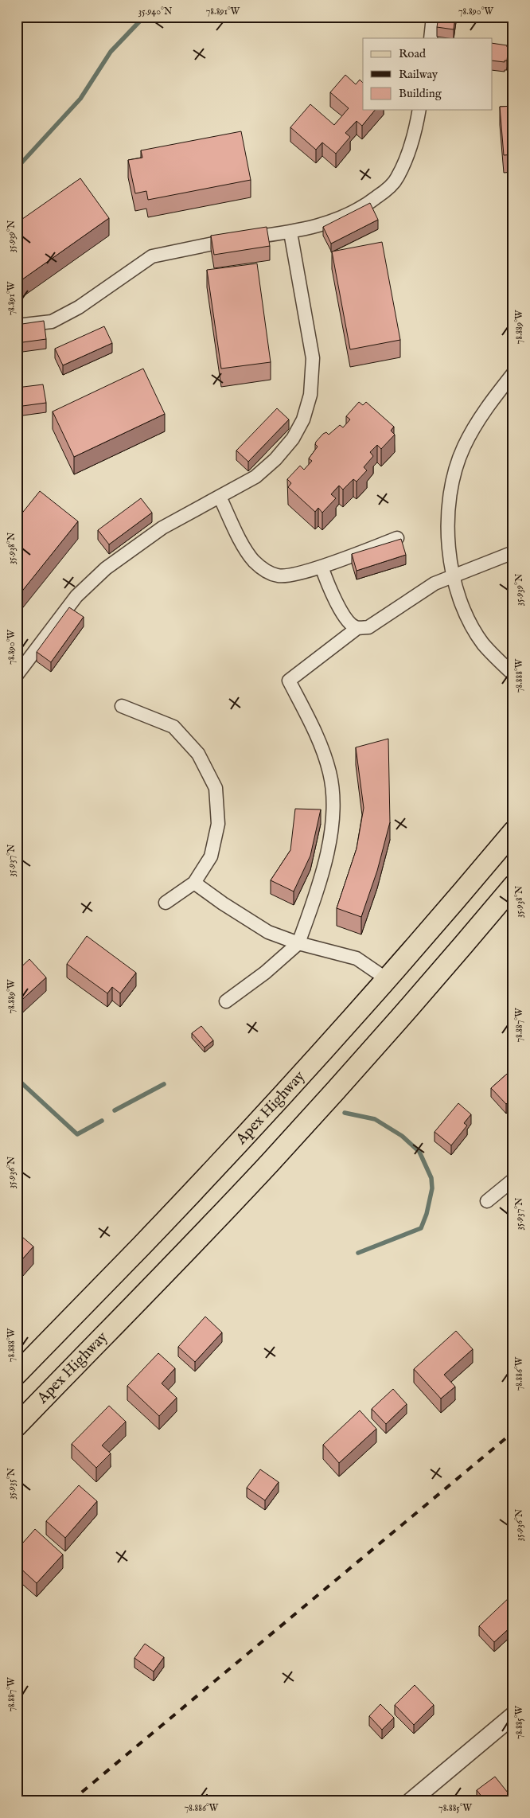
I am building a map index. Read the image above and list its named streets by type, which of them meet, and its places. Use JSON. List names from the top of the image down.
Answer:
{
  "streets": {
    "main road": ["Apex Highway"]
  },
  "legend": ["Road", "Railway", "Building"],
  "coordinates": [
    "35.940°N",
    "78.891°W",
    "78.890°W",
    "35.939°N",
    "78.889°W",
    "35.938°N",
    "78.888°W",
    "35.937°N",
    "78.887°W",
    "35.936°N",
    "78.886°W",
    "35.935°N",
    "78.885°W"
  ]
}
